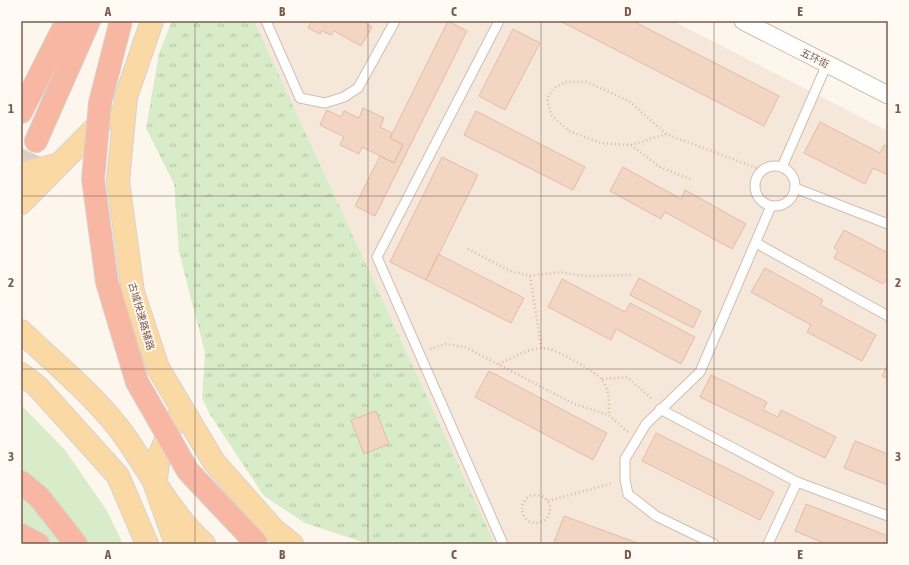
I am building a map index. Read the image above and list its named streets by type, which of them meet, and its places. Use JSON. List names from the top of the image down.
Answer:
{
  "streets": {
    "main road": ["古城快速路辅路"],
    "street": ["五环街"]
  },
  "grid": {
    "columns": [
      "A",
      "B",
      "C",
      "D",
      "E"
    ],
    "rows": ["1", "2", "3"]
  }
}
